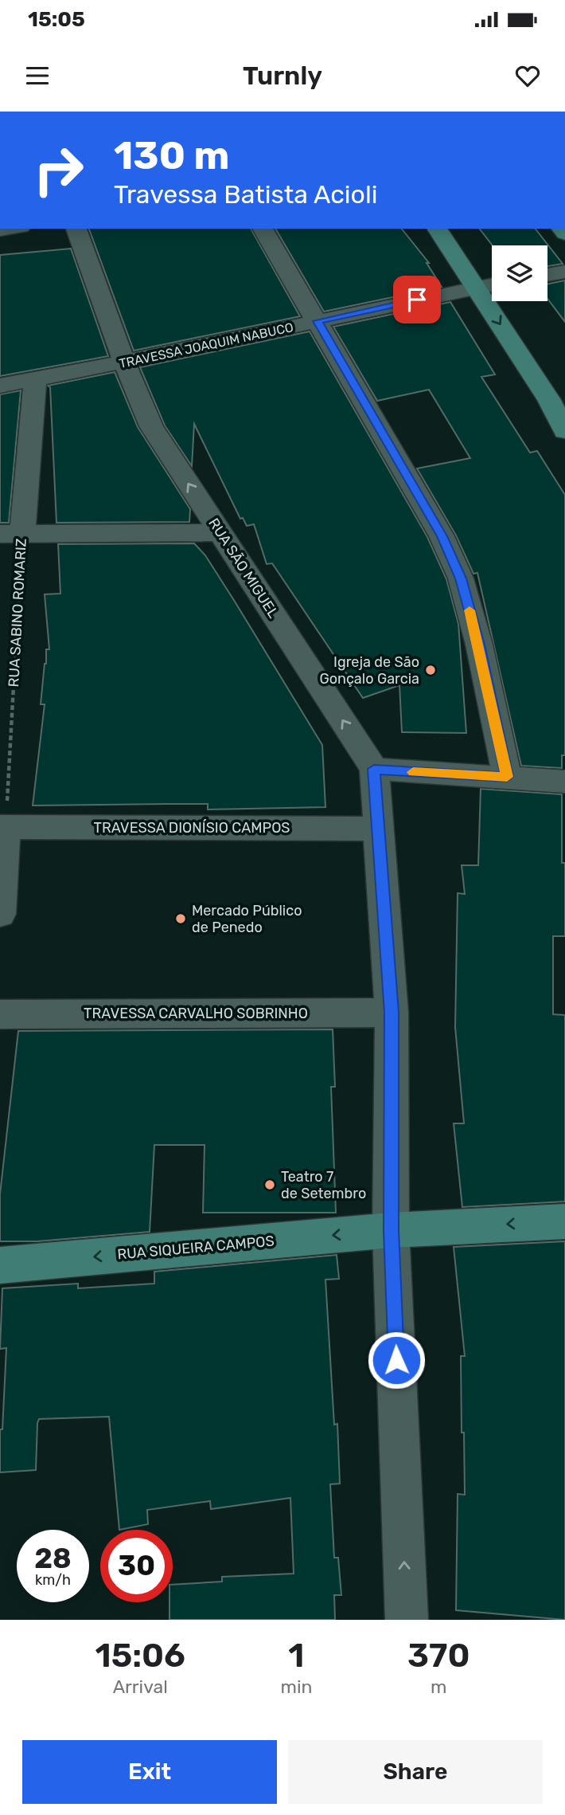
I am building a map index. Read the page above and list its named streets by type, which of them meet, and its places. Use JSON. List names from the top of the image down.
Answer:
{
  "streets": {
    "main road": ["RUA SIQUEIRA CAMPOS"],
    "street": [
      "TRAVESSA JOAQUIM NABUCO",
      "RUA SÃO MIGUEL",
      "RUA SABINO ROMARIZ",
      "TRAVESSA DIONÍSIO CAMPOS",
      "TRAVESSA CARVALHO SOBRINHO"
    ]
  },
  "crossings": [
    ["TRAVESSA JOAQUIM NABUCO", "RUA SÃO MIGUEL"],
    ["TRAVESSA JOAQUIM NABUCO", "RUA SABINO ROMARIZ"],
    ["RUA SABINO ROMARIZ", "TRAVESSA DIONÍSIO CAMPOS"]
  ],
  "one_way": ["RUA SIQUEIRA CAMPOS"],
  "places": ["Igreja de São Gonçalo Garcia", "Mercado Público de Penedo", "Teatro 7 de Setembro"],
  "page": {
    "status": "15:05",
    "header": "Turnly",
    "turn": ["130 m", "Travessa Batista Acioli"],
    "speed": "28 km/h",
    "limit": "30",
    "eta": [
      "15:06",
      "Arrival",
      "1",
      "min",
      "370",
      "m"
    ],
    "buttons": ["Exit", "Share"]
  }
}
